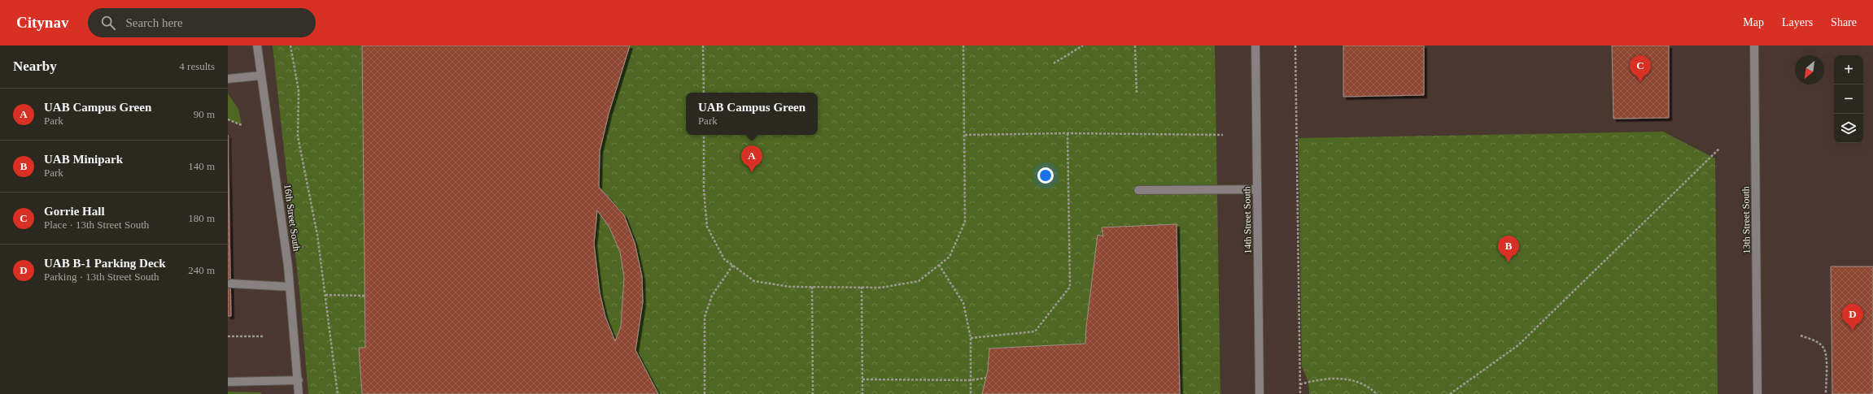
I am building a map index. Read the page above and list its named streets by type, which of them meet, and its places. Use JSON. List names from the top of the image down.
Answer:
{
  "streets": {
    "street": ["16th Street South", "14th Street South", "13th Street South"]
  },
  "north": "bottom left",
  "page": {
    "header": "Citynav",
    "search": "Search here",
    "nav": ["Map", "Layers", "Share"],
    "heading": ["Nearby", "4 results"],
    "map_buttons": ["+", "−"],
    "pins": [
      "C",
      "A",
      "B",
      "D"
    ],
    "list": [
      {
        "mark": "A",
        "name": "UAB Campus Green",
        "note": "Park",
        "value": "90 m"
      },
      {
        "mark": "B",
        "name": "UAB Minipark",
        "note": "Park",
        "value": "140 m"
      },
      {
        "mark": "C",
        "name": "Gorrie Hall",
        "note": "Place · 13th Street South",
        "value": "180 m"
      },
      {
        "mark": "D",
        "name": "UAB B-1 Parking Deck",
        "note": "Parking · 13th Street South",
        "value": "240 m"
      }
    ],
    "popup": ["UAB Campus Green", "Park"]
  }
}
